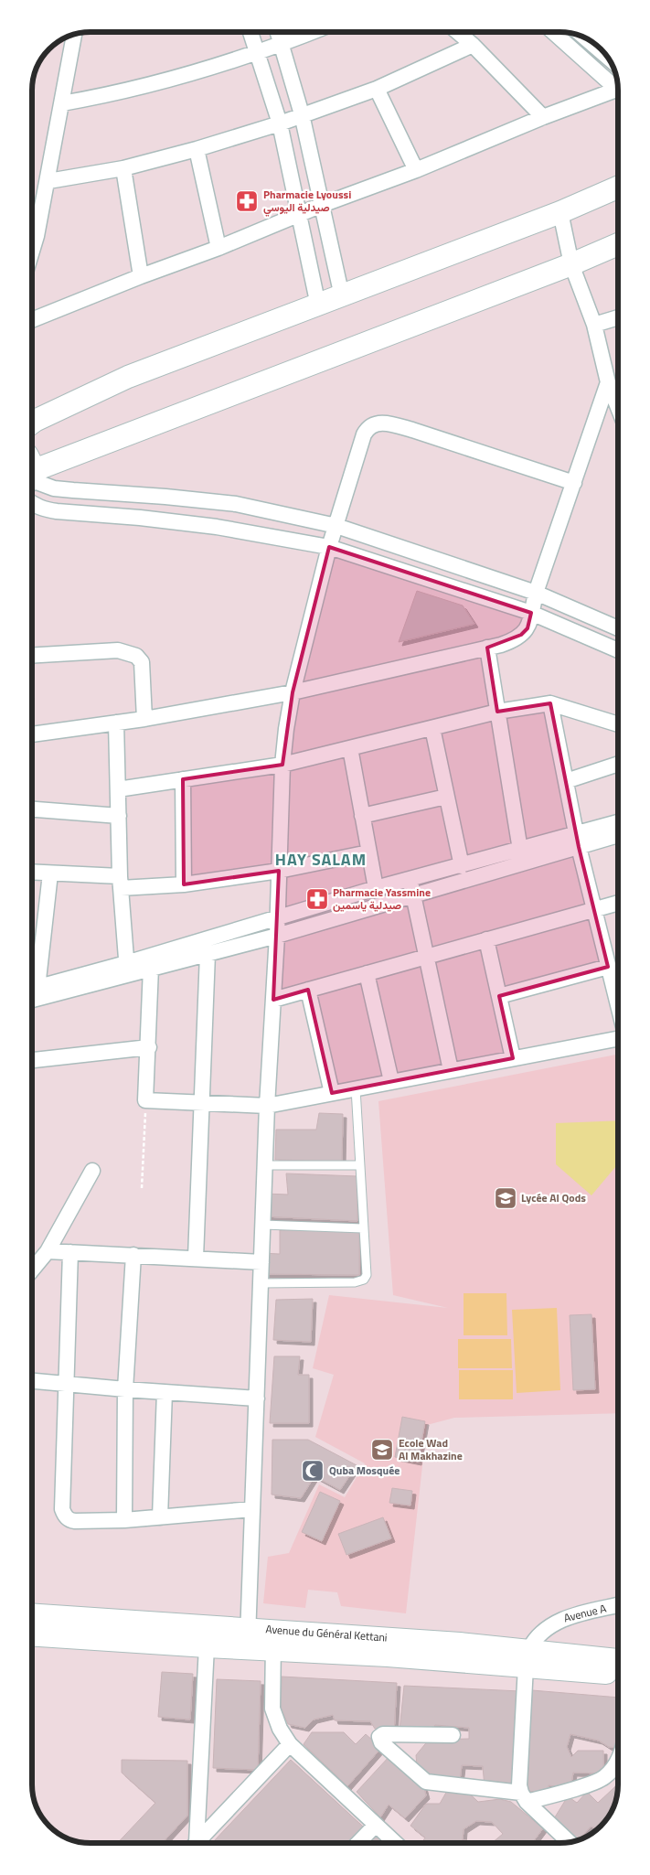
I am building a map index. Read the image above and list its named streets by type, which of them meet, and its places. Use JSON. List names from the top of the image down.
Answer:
{
  "streets": {
    "street": ["Avenue A", "Avenue du Général Kettani"]
  },
  "crossings": [
    ["Avenue A", "Avenue du Général Kettani"]
  ],
  "districts": ["HAY SALAM"],
  "places": {
    "pharmacy": ["Pharmacie Lyoussi صيدلية اليوسي", "Pharmacie Yassmine صيدلية ياسمين"],
    "school or university": ["Lycée Al Qods", "Ecole Wad Al Makhazine"],
    "mosque": ["Quba Mosquée"]
  }
}
